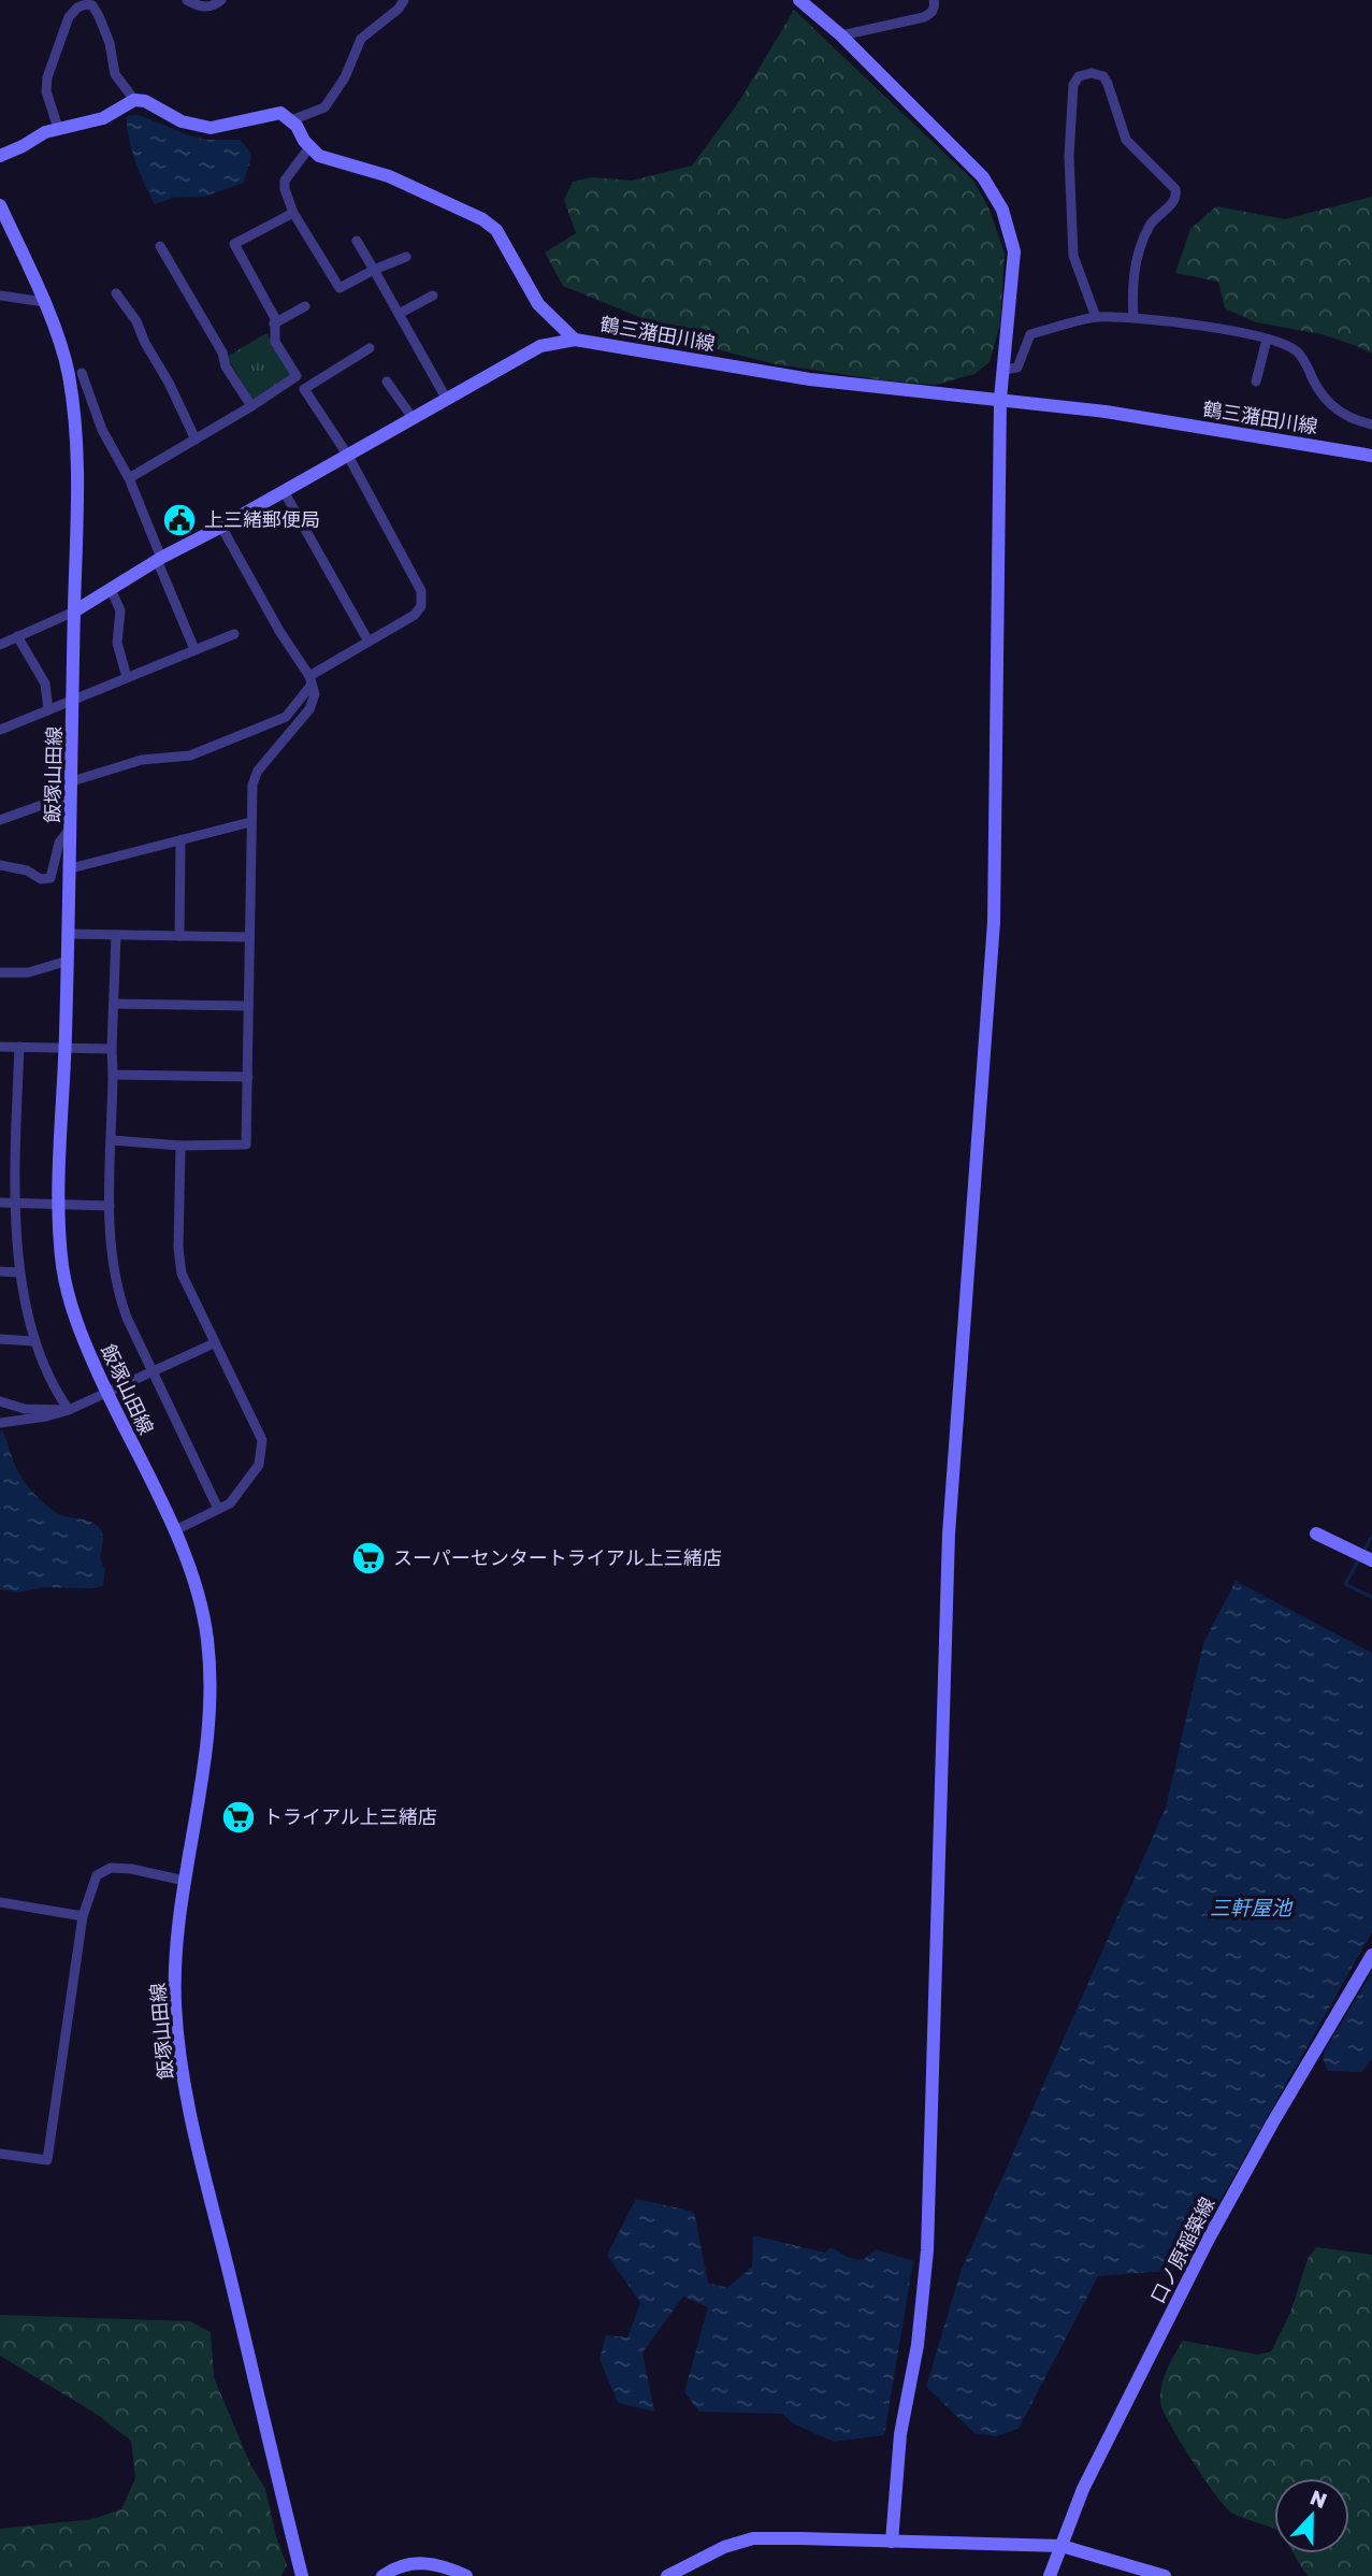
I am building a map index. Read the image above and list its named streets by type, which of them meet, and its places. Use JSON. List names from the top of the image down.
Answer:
{
  "streets": {
    "main road": ["鶴三潴田川線", "飯塚山田線", "口ノ原稲築線"]
  },
  "water": ["三軒屋池"],
  "places": {
    "public building": ["上三緒郵便局"],
    "supermarket": ["スーパーセンタートライアル上三緒店", "トライアル上三緒店"]
  },
  "north": "top"
}
